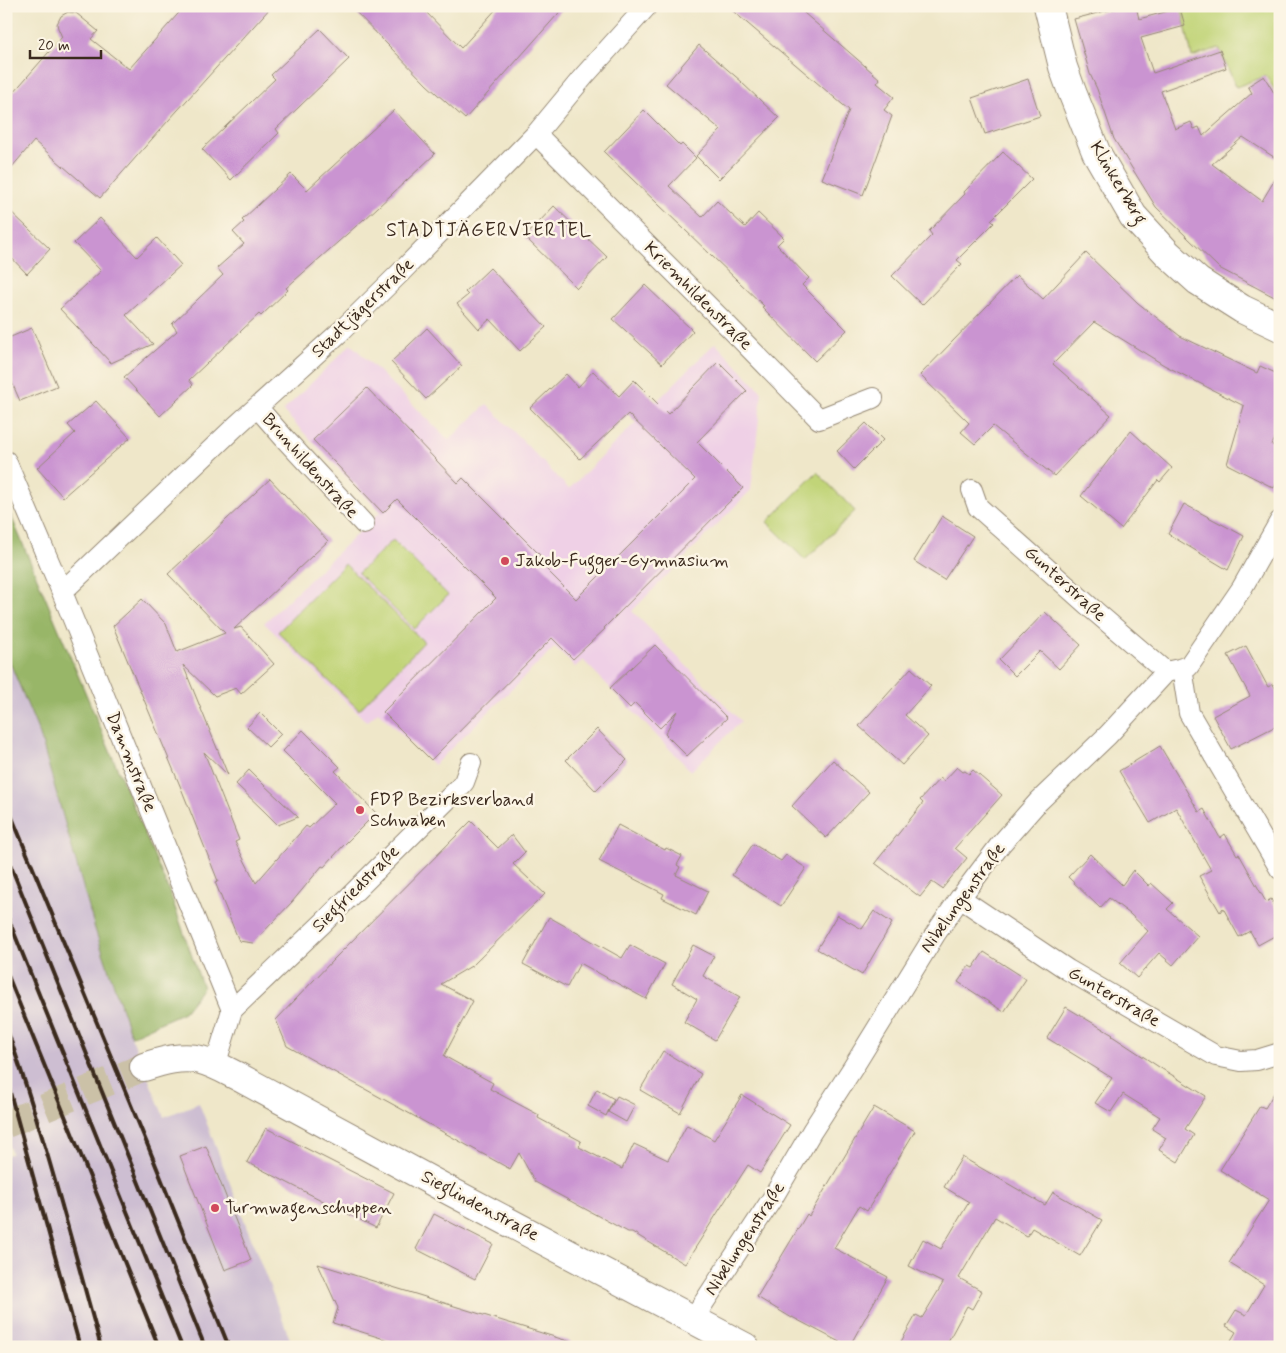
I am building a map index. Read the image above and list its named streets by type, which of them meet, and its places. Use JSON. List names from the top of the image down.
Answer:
{
  "streets": {
    "street": [
      "Klinkerberg",
      "Kriemhildenstraße",
      "Stadtjägerstraße",
      "Brunhildenstraße",
      "Gunterstraße",
      "Dammstraße",
      "Siegfriedstraße",
      "Nibelungenstraße",
      "Sieglindenstraße"
    ]
  },
  "crossings": [
    ["Kriemhildenstraße", "Stadtjägerstraße"],
    ["Stadtjägerstraße", "Brunhildenstraße"],
    ["Stadtjägerstraße", "Dammstraße"],
    ["Gunterstraße", "Nibelungenstraße"],
    ["Dammstraße", "Siegfriedstraße"],
    ["Nibelungenstraße", "Sieglindenstraße"]
  ],
  "districts": ["STADTJÄGERVIERTEL"],
  "places": ["Jakob-Fugger-Gymnasium", "FDP Bezirksverband Schwaben", "Turmwagenschuppen"],
  "scale_bar": "20 m"
}
